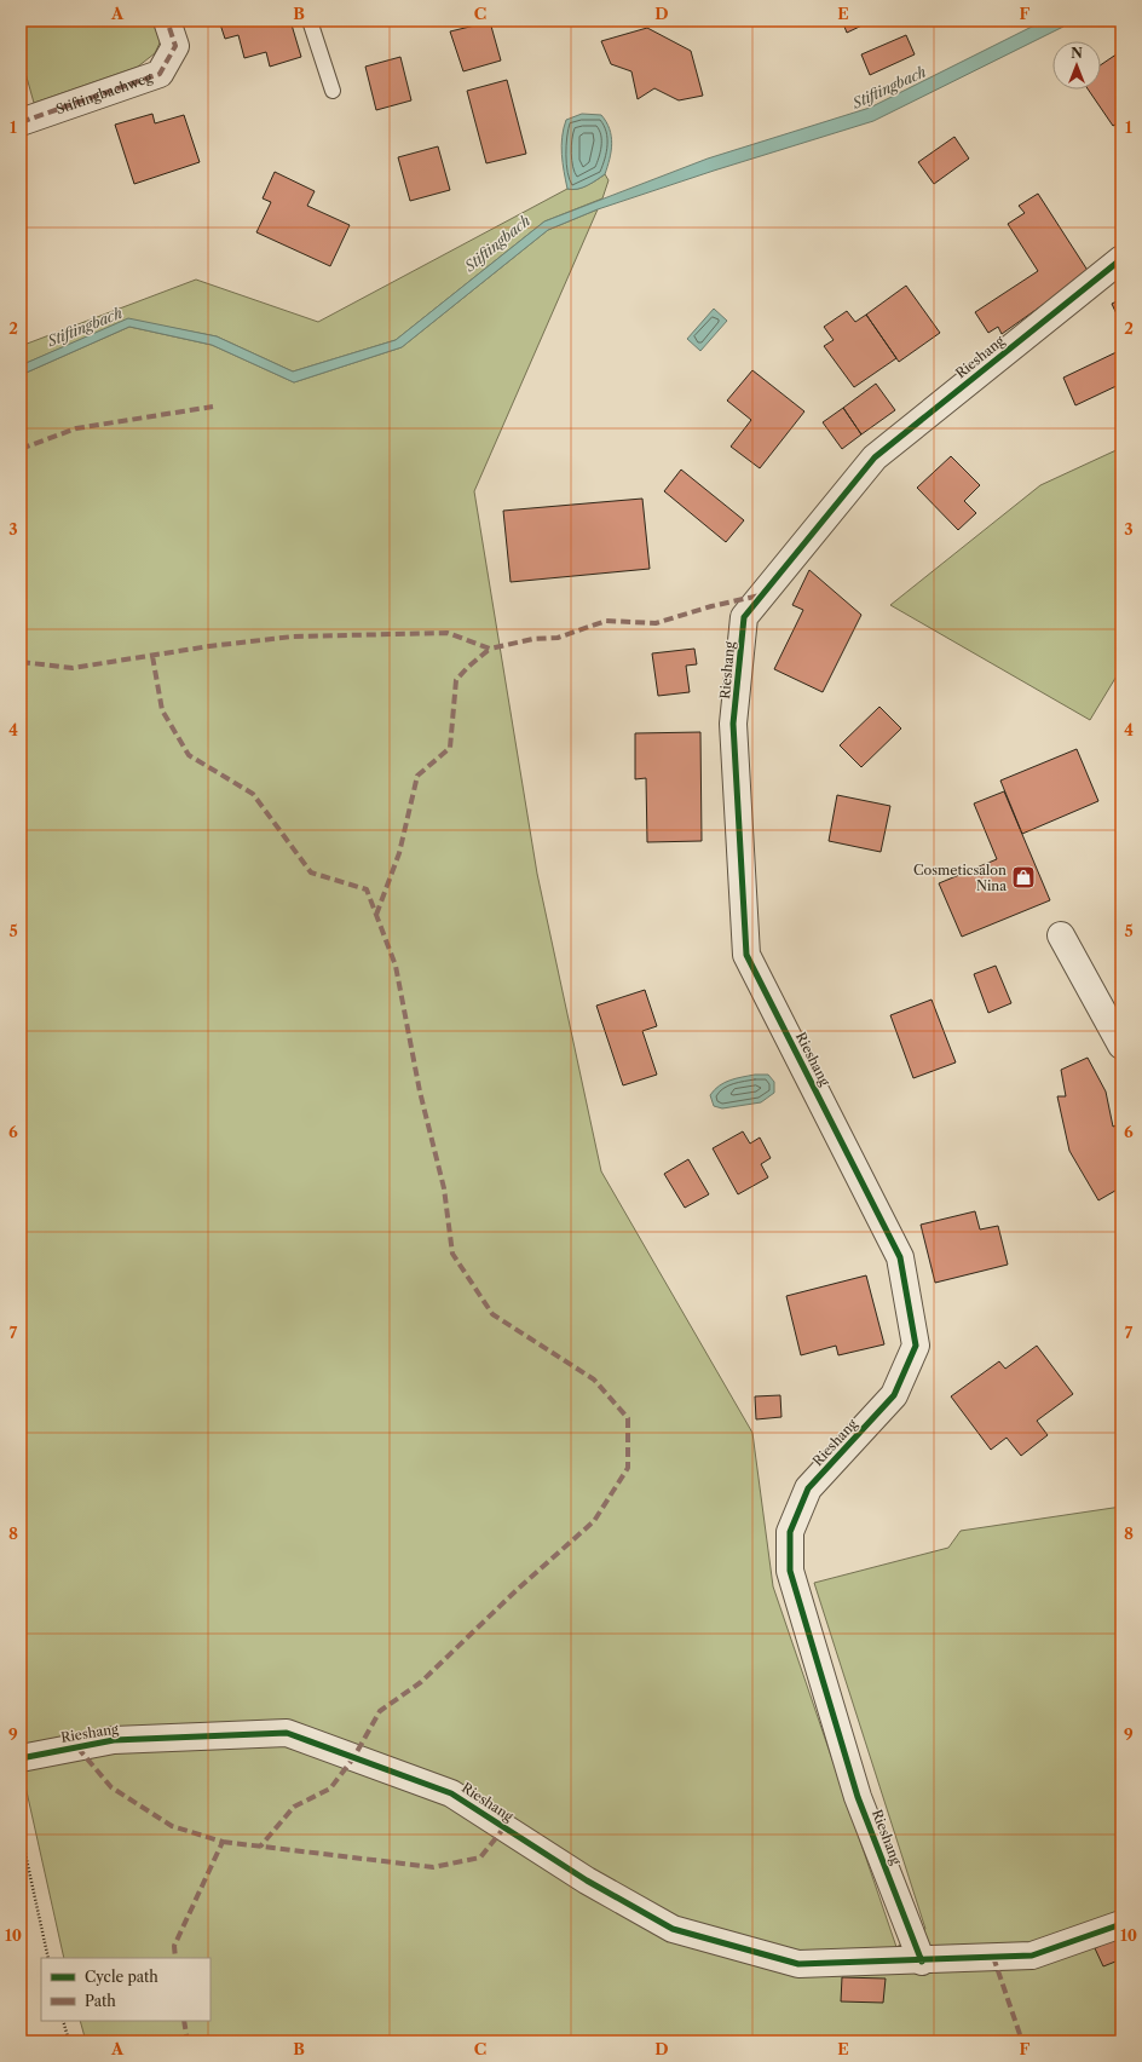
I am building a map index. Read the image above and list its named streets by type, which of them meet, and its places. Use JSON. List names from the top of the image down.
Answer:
{
  "streets": {
    "street": ["Stiftingbachweg", "Rieshang"]
  },
  "water": ["Stiftingbach"],
  "places": {
    "shop": ["Cosmeticsalon Nina"]
  },
  "legend": ["Cycle path", "Path"],
  "north": "top",
  "grid": {
    "columns": [
      "A",
      "B",
      "C",
      "D",
      "E",
      "F"
    ],
    "rows": [
      "1",
      "2",
      "3",
      "4",
      "5",
      "6",
      "7",
      "8",
      "9",
      "10"
    ]
  }
}
